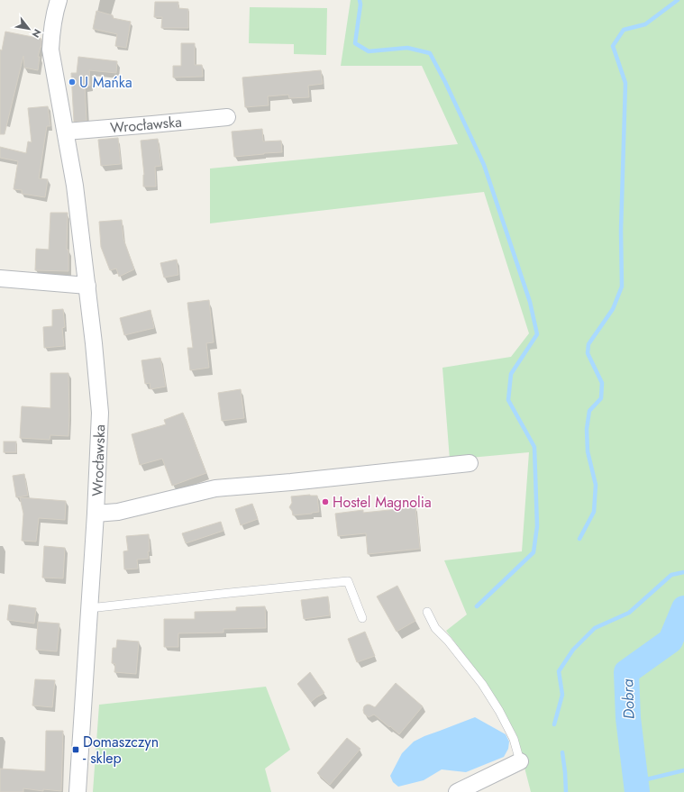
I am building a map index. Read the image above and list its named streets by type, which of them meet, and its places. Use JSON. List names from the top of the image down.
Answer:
{
  "streets": {
    "street": ["Wrocławska"]
  },
  "water": ["Dobra"],
  "places": {
    "other": ["U Mańka", "Hostel Magnolia"],
    "transit": ["Domaszczyn - sklep"]
  },
  "north": "bottom right"
}
